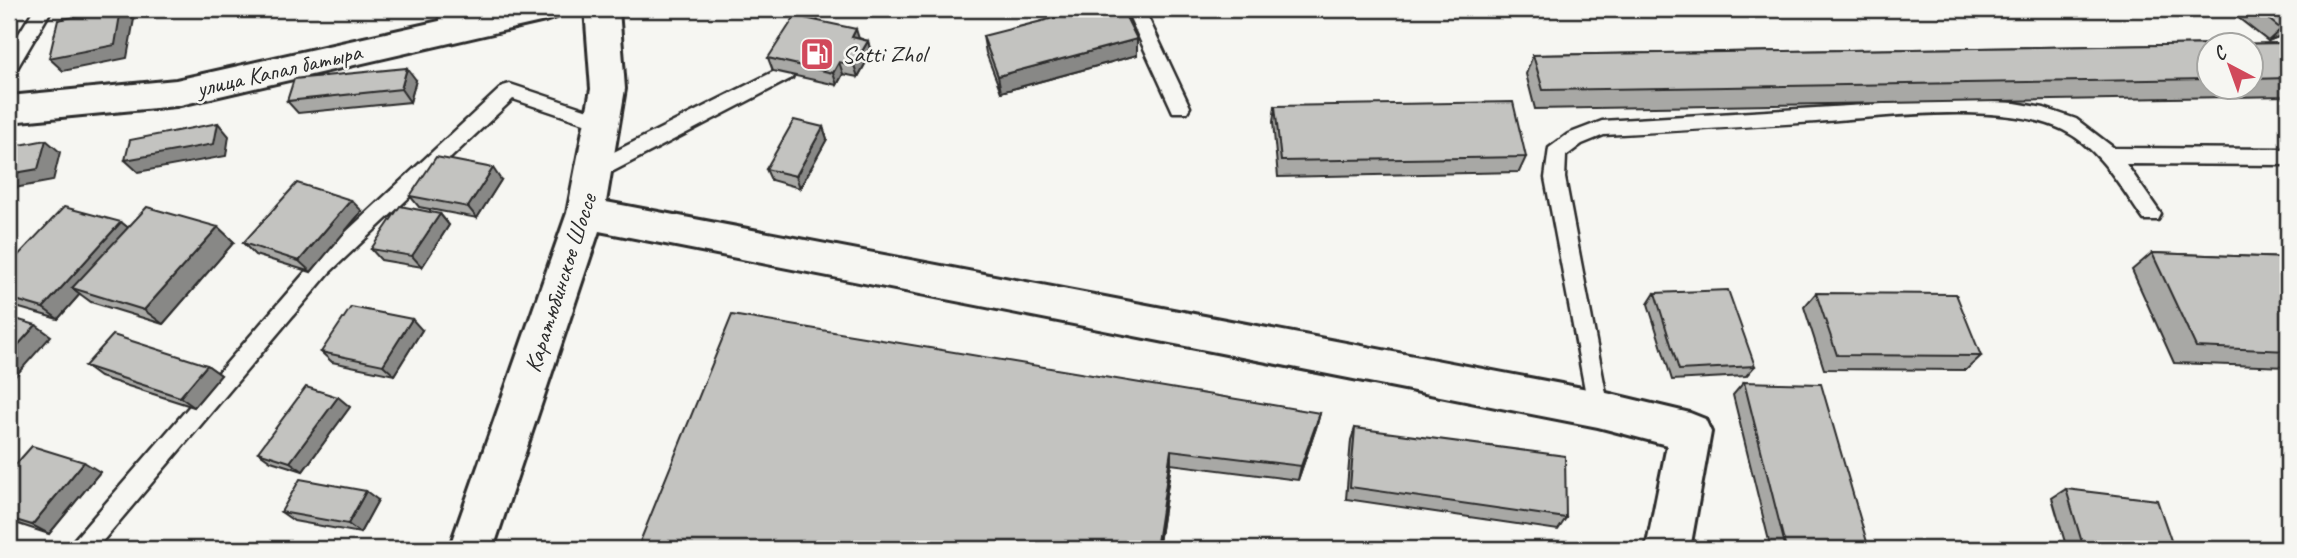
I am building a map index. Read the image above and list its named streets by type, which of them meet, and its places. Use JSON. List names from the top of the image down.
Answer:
{
  "streets": {
    "street": ["улица Капал батыра", "Каратюбинское Шоссе"]
  },
  "places": {
    "fuel station": ["Satti Zhol"]
  },
  "north": "top left"
}
